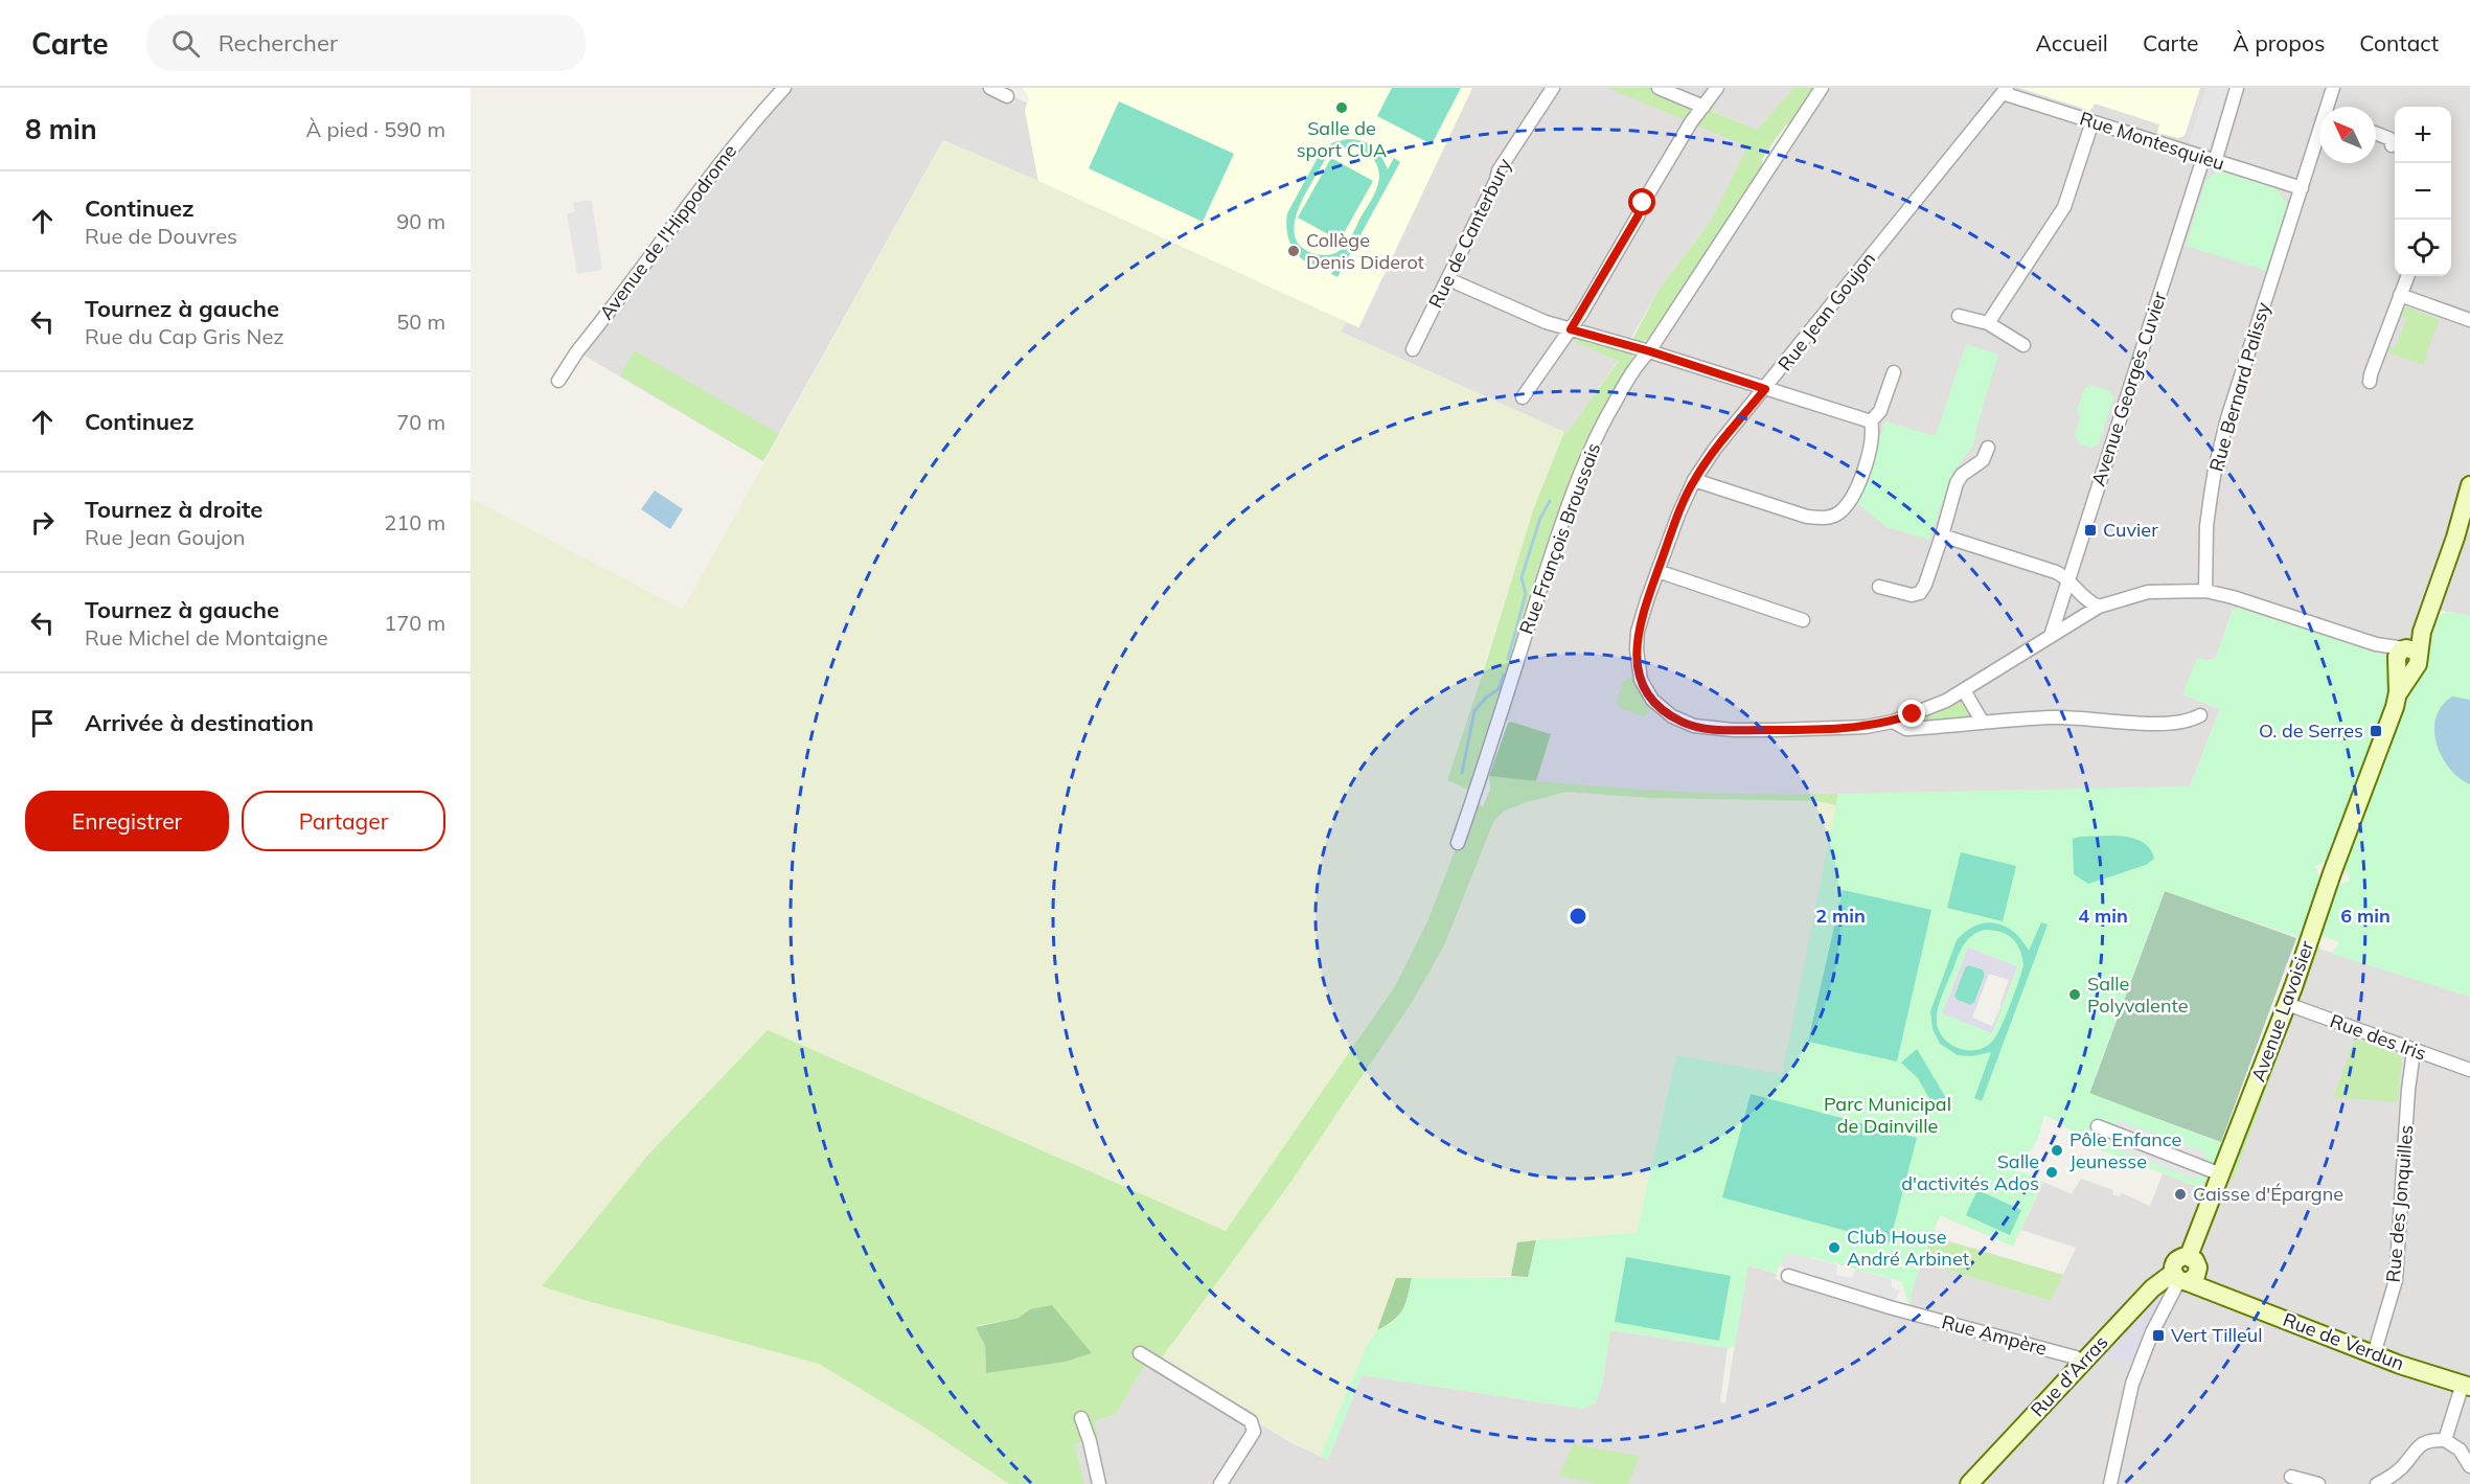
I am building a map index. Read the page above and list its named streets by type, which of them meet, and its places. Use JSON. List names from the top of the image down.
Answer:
{
  "streets": {
    "main road": ["Avenue Lavoisier", "Rue de Verdun", "Rue d'Arras"],
    "street": [
      "Rue Montesquieu",
      "Avenue de l'Hippodrome",
      "Rue de Canterbury",
      "Rue Jean Goujon",
      "Rue Bernard Palissy",
      "Avenue Georges Cuvier",
      "Rue François Broussais",
      "Rue des Iris",
      "Rue des Jonquilles",
      "Rue Ampère"
    ]
  },
  "crossings": [
    ["Rue Montesquieu", "Rue Jean Goujon"],
    ["Rue Montesquieu", "Rue Bernard Palissy"],
    ["Rue Montesquieu", "Avenue Georges Cuvier"],
    ["Avenue Lavoisier", "Rue des Iris"],
    ["Avenue Lavoisier", "Rue de Verdun"],
    ["Avenue Lavoisier", "Rue d'Arras"],
    ["Rue des Iris", "Rue des Jonquilles"],
    ["Rue des Jonquilles", "Rue de Verdun"],
    ["Rue Ampère", "Rue d'Arras"],
    ["Rue de Verdun", "Rue d'Arras"]
  ],
  "parks": ["Parc Municipal de Dainville"],
  "places": {
    "other": [
      "Salle de sport CUA",
      "Collège Denis Diderot",
      "Salle Polyvalente",
      "Pôle Enfance Jeunesse",
      "Salle d'activités Ados",
      "Caisse d'Épargne",
      "Club House André Arbinet"
    ],
    "transit": ["Cuvier", "O. de Serres", "Vert Tilleul"]
  },
  "north": "top left",
  "page": {
    "header": "Carte",
    "search": "Rechercher",
    "nav": [
      "Accueil",
      "Carte",
      "À propos",
      "Contact"
    ],
    "heading": ["8 min", "À pied · 590 m"],
    "map_buttons": ["+", "−"],
    "list": [
      ["Continuez", "Rue de Douvres", "90 m"],
      ["Tournez à gauche", "Rue du Cap Gris Nez", "50 m"],
      ["Continuez", "70 m"],
      ["Tournez à droite", "Rue Jean Goujon", "210 m"],
      ["Tournez à gauche", "Rue Michel de Montaigne", "170 m"],
      "Arrivée à destination"
    ],
    "buttons": ["Enregistrer", "Partager"]
  },
  "rings": ["2 min", "4 min", "6 min"]
}
